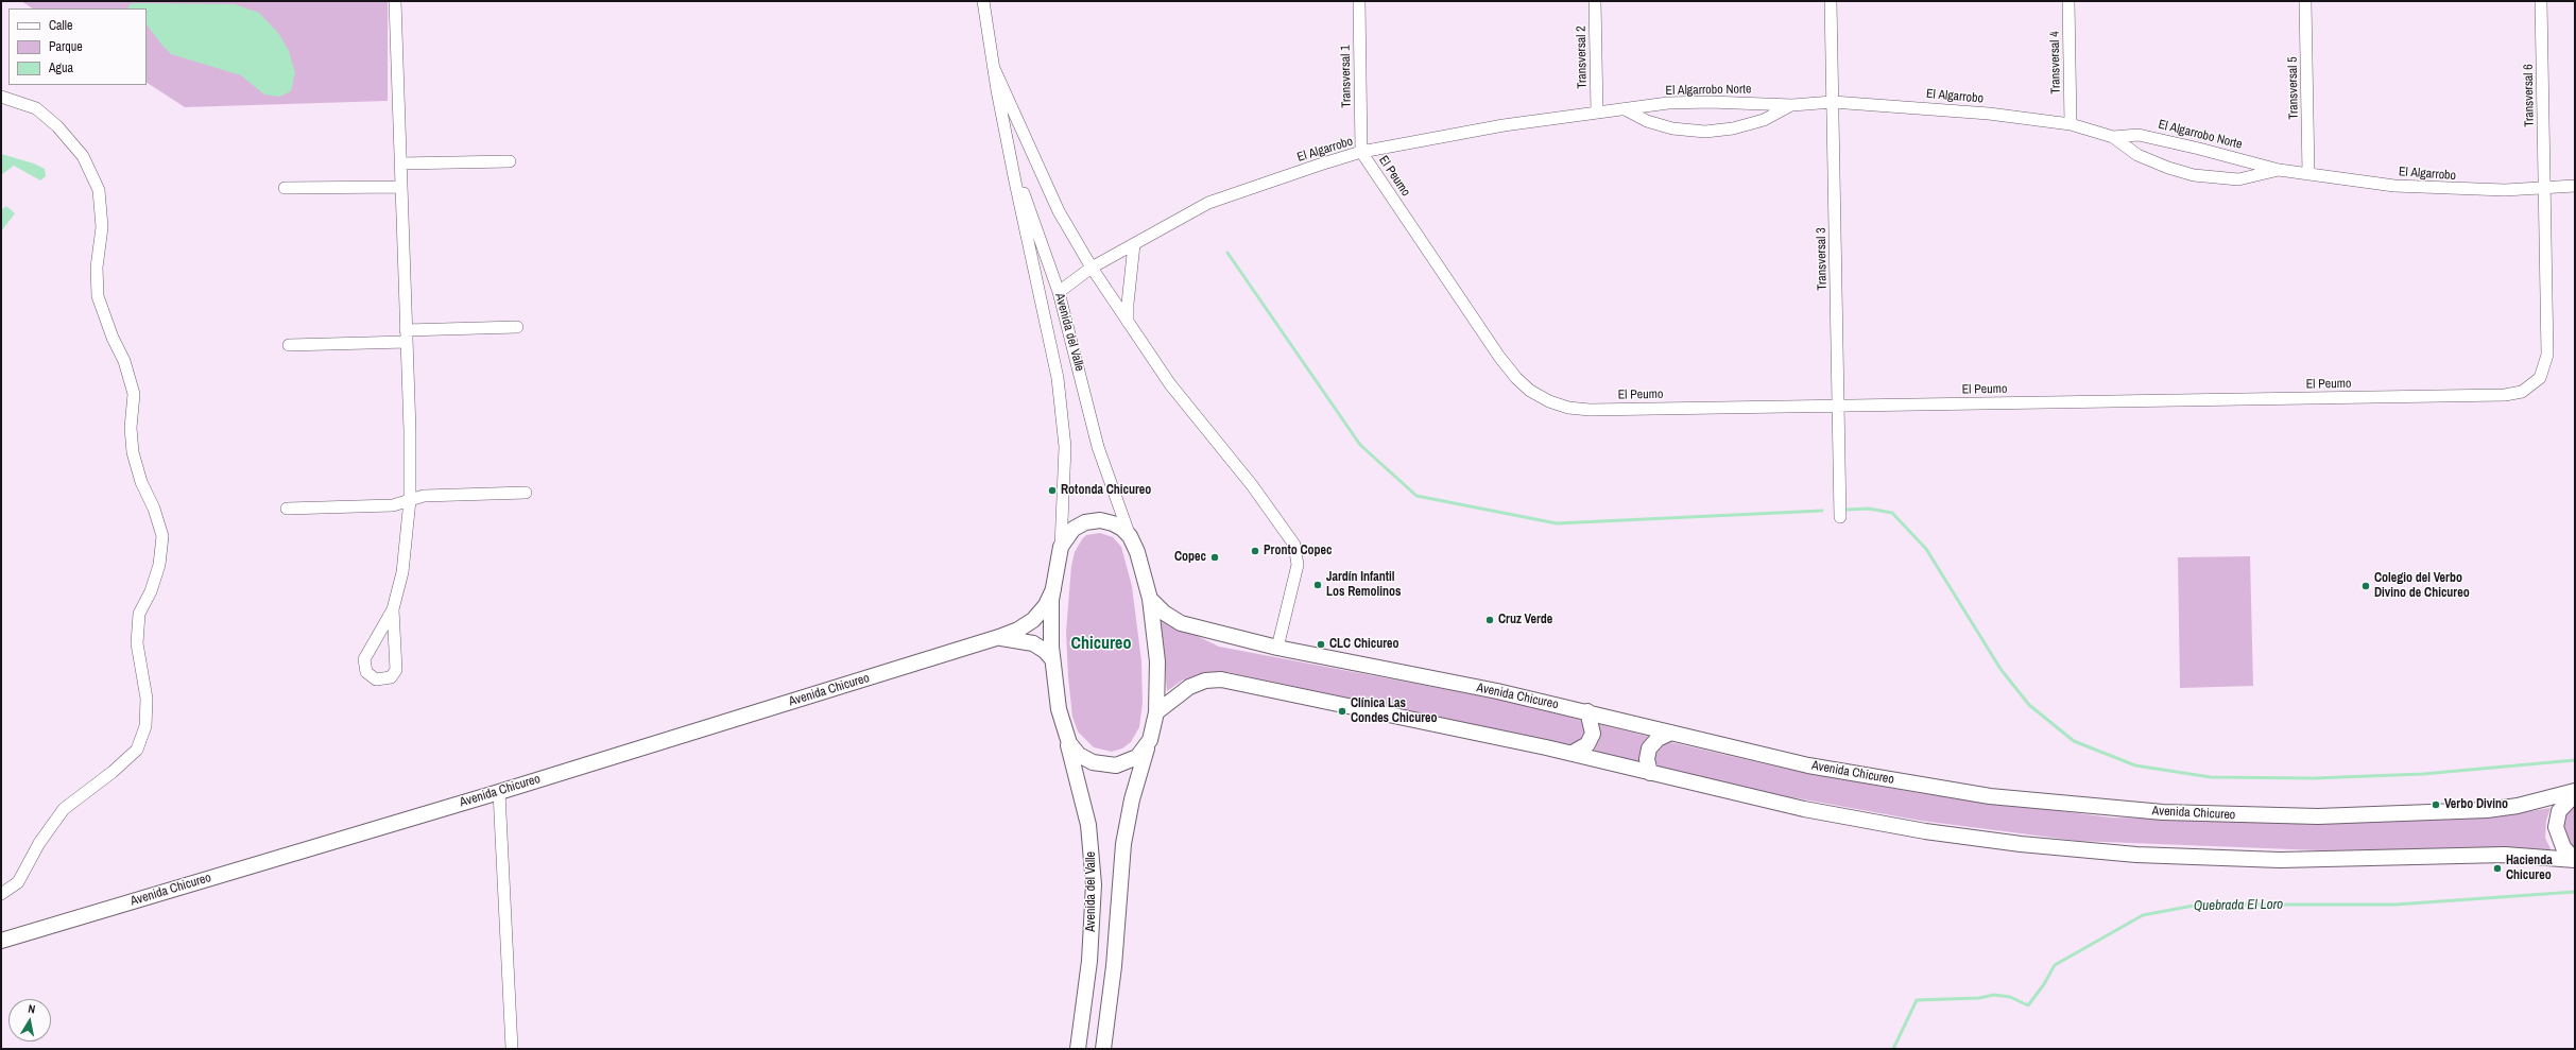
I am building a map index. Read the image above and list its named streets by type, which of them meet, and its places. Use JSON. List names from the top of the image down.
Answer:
{
  "streets": {
    "main road": ["Avenida del Valle", "Avenida Chicureo"],
    "street": [
      "Transversal 2",
      "Transversal 4",
      "Transversal 1",
      "Transversal 5",
      "El Algarrobo Norte",
      "Transversal 6",
      "El Algarrobo",
      "El Peumo",
      "Transversal 3"
    ]
  },
  "crossings": [
    ["Transversal 2", "El Algarrobo"],
    ["Transversal 4", "El Algarrobo"],
    ["Transversal 1", "El Algarrobo"],
    ["Transversal 1", "El Peumo"],
    ["Transversal 5", "El Algarrobo"],
    ["El Algarrobo Norte", "El Algarrobo"],
    ["Transversal 6", "El Algarrobo"],
    ["Transversal 6", "El Peumo"],
    ["El Algarrobo", "El Peumo"],
    ["El Algarrobo", "Transversal 3"],
    ["El Algarrobo", "Avenida del Valle"],
    ["El Peumo", "Transversal 3"],
    ["Avenida del Valle", "Avenida Chicureo"]
  ],
  "districts": ["Chicureo"],
  "water": ["Quebrada El Loro"],
  "places": [
    "Rotonda Chicureo",
    "Pronto Copec",
    "Copec",
    "Jardín Infantil Los Remolinos",
    "Colegio del Verbo Divino de Chicureo",
    "Cruz Verde",
    "CLC Chicureo",
    "Clínica Las Condes Chicureo",
    "Verbo Divino",
    "Hacienda Chicureo"
  ],
  "legend": ["Calle", "Parque", "Agua"],
  "north": "top"
}
